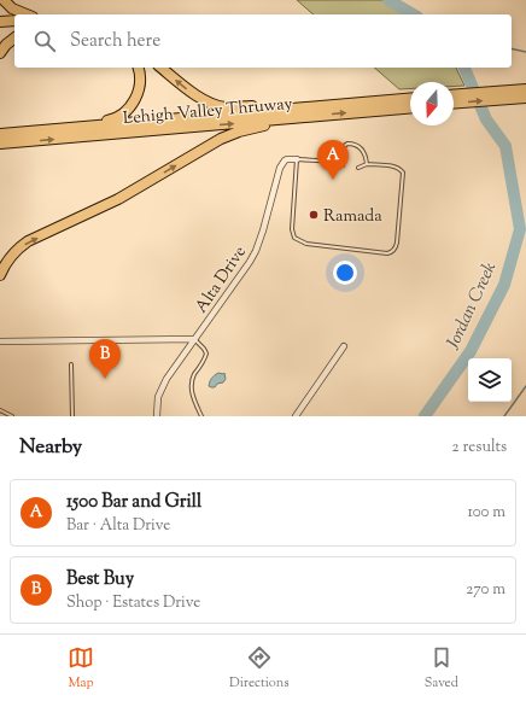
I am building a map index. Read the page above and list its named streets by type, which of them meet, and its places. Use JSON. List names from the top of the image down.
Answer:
{
  "streets": {
    "highway": ["Lehigh Valley Thruway"],
    "street": ["Alta Drive"]
  },
  "water": ["Jordan Creek"],
  "places": ["Ramada"],
  "north": "bottom",
  "page": {
    "search": "Search here",
    "pins": ["A", "B"],
    "heading": ["Nearby", "2 results"],
    "list": [
      {
        "mark": "A",
        "name": "1500 Bar and Grill",
        "note": "Bar · Alta Drive",
        "value": "100 m"
      },
      {
        "mark": "B",
        "name": "Best Buy",
        "note": "Shop · Estates Drive",
        "value": "270 m"
      }
    ],
    "nav": ["Map", "Directions", "Saved"]
  }
}
